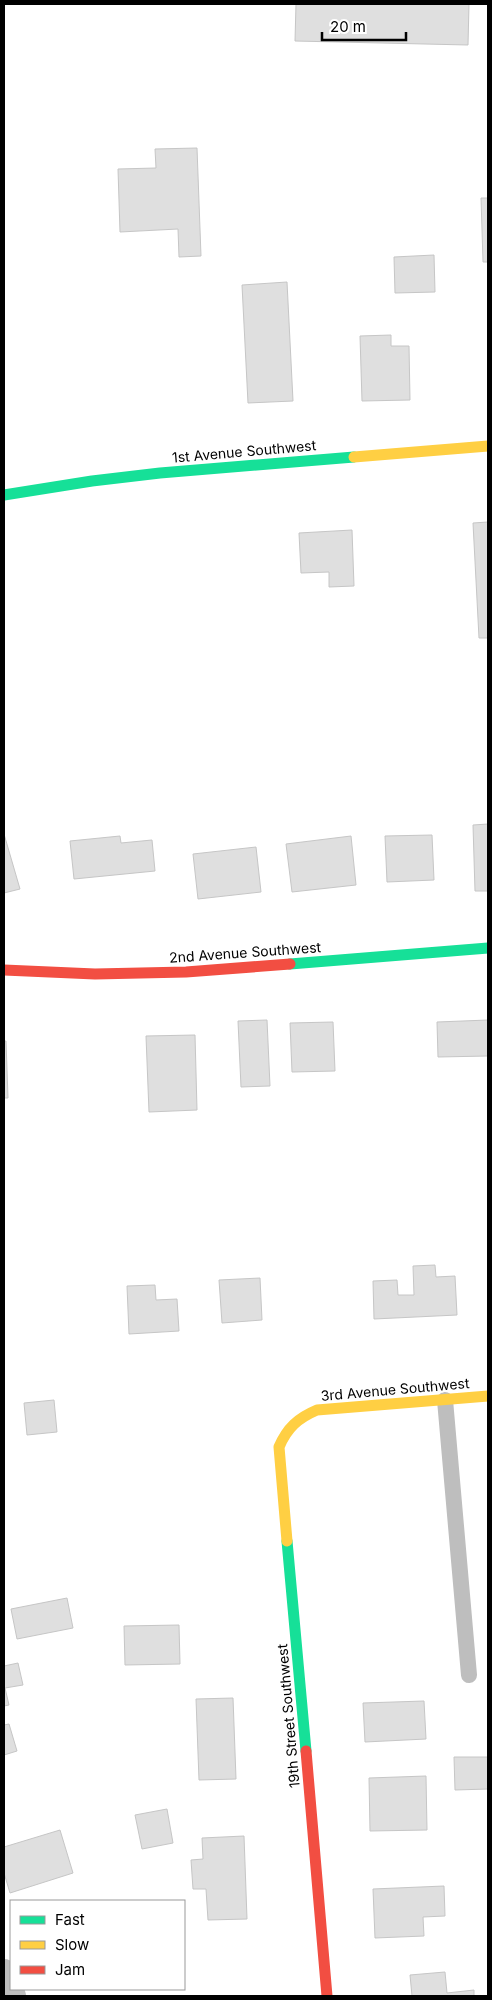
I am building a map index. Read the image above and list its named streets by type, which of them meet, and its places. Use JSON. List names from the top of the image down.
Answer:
{
  "streets": {
    "street": [
      "1st Avenue Southwest",
      "2nd Avenue Southwest",
      "3rd Avenue Southwest",
      "19th Street Southwest"
    ]
  },
  "crossings": [
    ["3rd Avenue Southwest", "19th Street Southwest"]
  ],
  "legend": ["Fast", "Slow", "Jam"],
  "scale_bar": "20 m"
}
